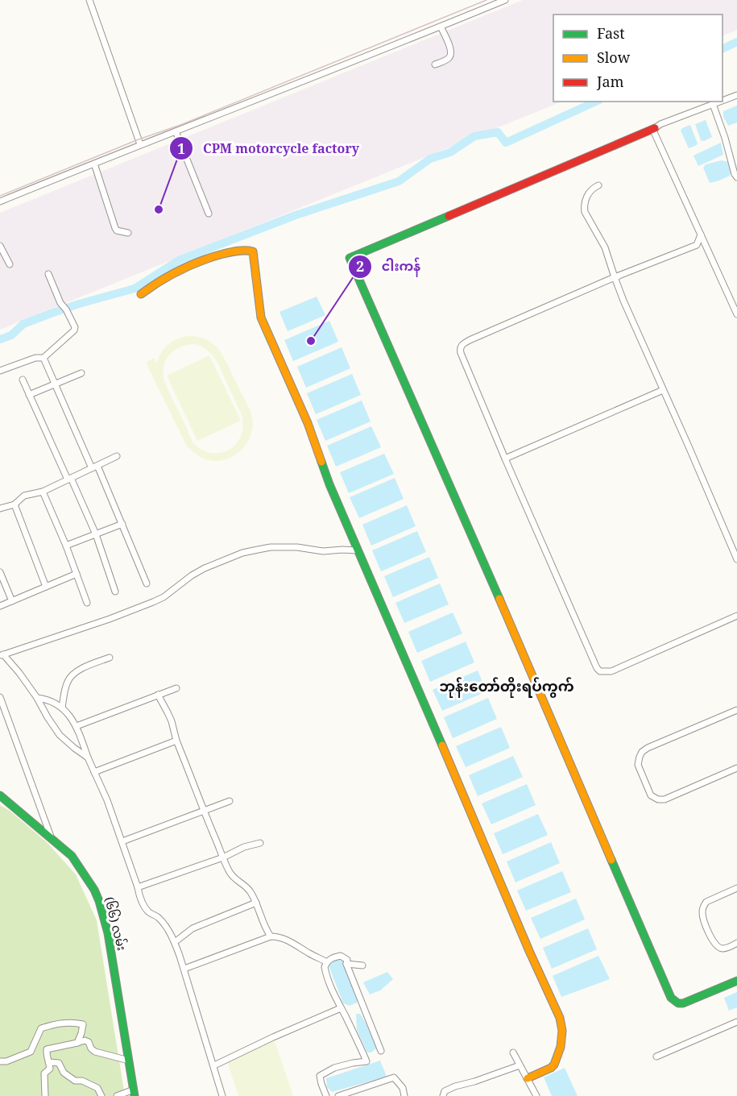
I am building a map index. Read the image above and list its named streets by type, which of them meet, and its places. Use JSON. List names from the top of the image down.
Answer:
{
  "streets": {
    "street": ["(၆၆) လမ်း"]
  },
  "districts": ["ဘုန်းတော်တိုးရပ်ကွက်"],
  "places": ["CPM motorcycle factory", "ငါးကန်"],
  "legend": ["Fast", "Slow", "Jam"]
}
